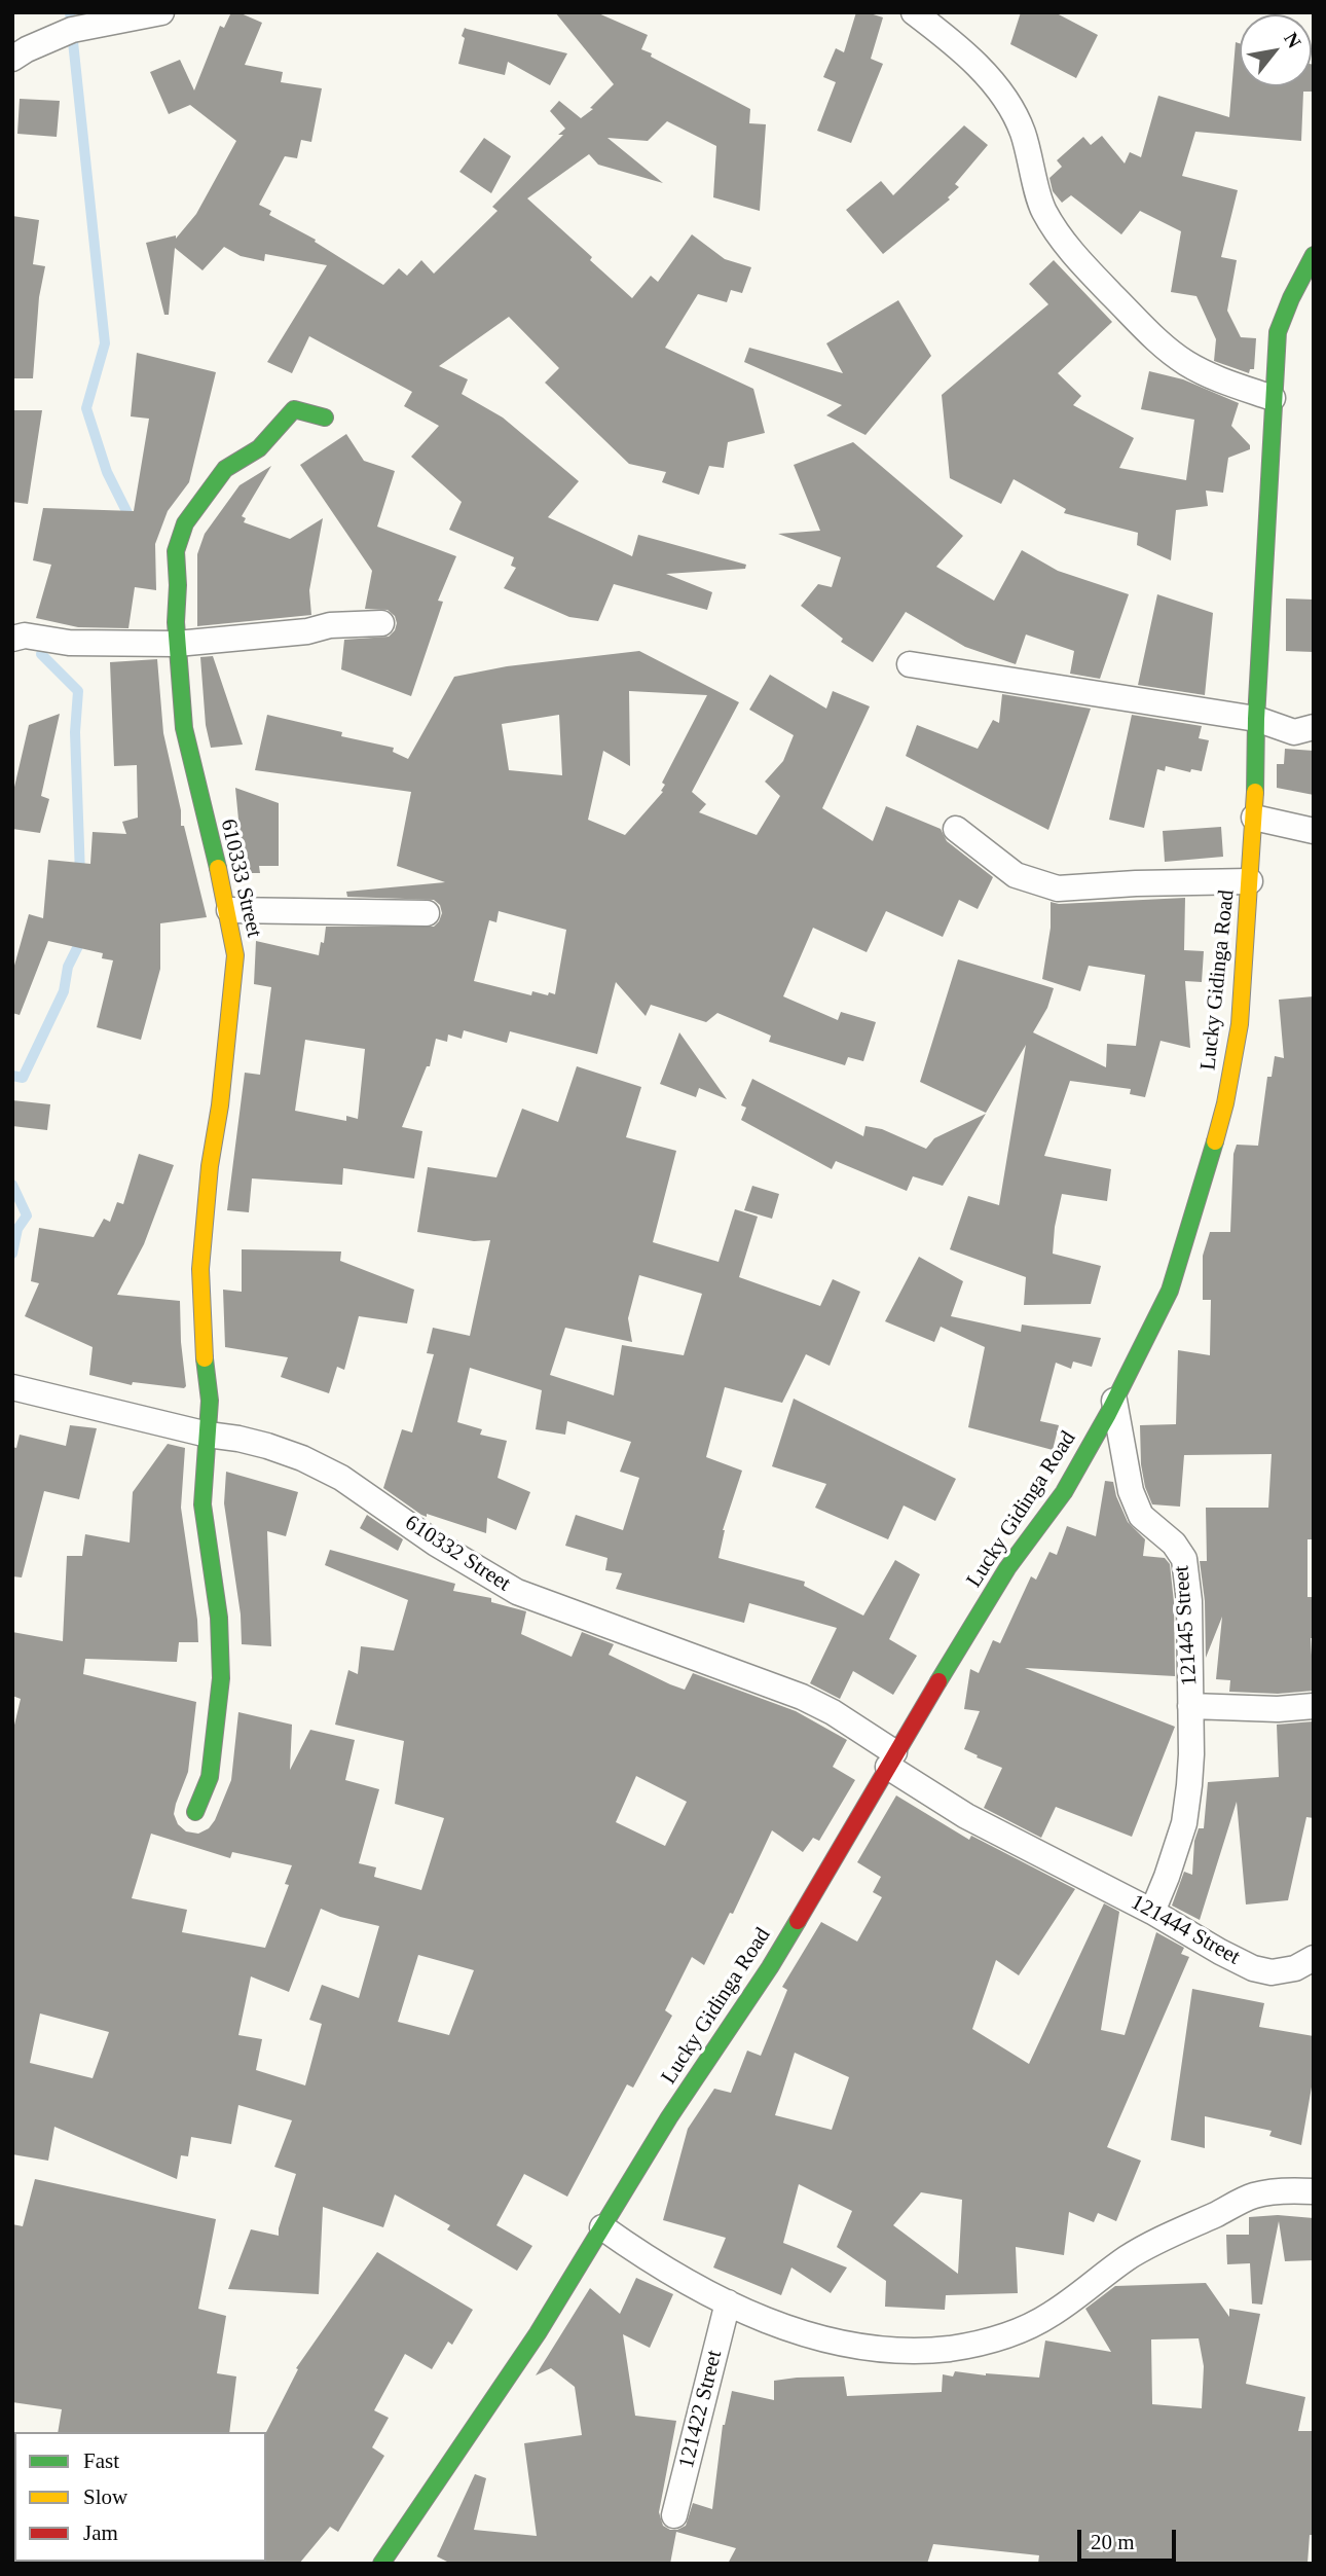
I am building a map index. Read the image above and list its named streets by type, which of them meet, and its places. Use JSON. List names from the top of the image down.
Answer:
{
  "streets": {
    "street": [
      "610333 Street",
      "Lucky Gidinga Road",
      "610332 Street",
      "121445 Street",
      "121444 Street",
      "121422 Street"
    ]
  },
  "crossings": [
    ["610333 Street", "610332 Street"],
    ["Lucky Gidinga Road", "610332 Street"],
    ["Lucky Gidinga Road", "121445 Street"],
    ["610332 Street", "121444 Street"]
  ],
  "legend": ["Fast", "Slow", "Jam"],
  "scale_bar": "20 m",
  "north": "top right"
}
